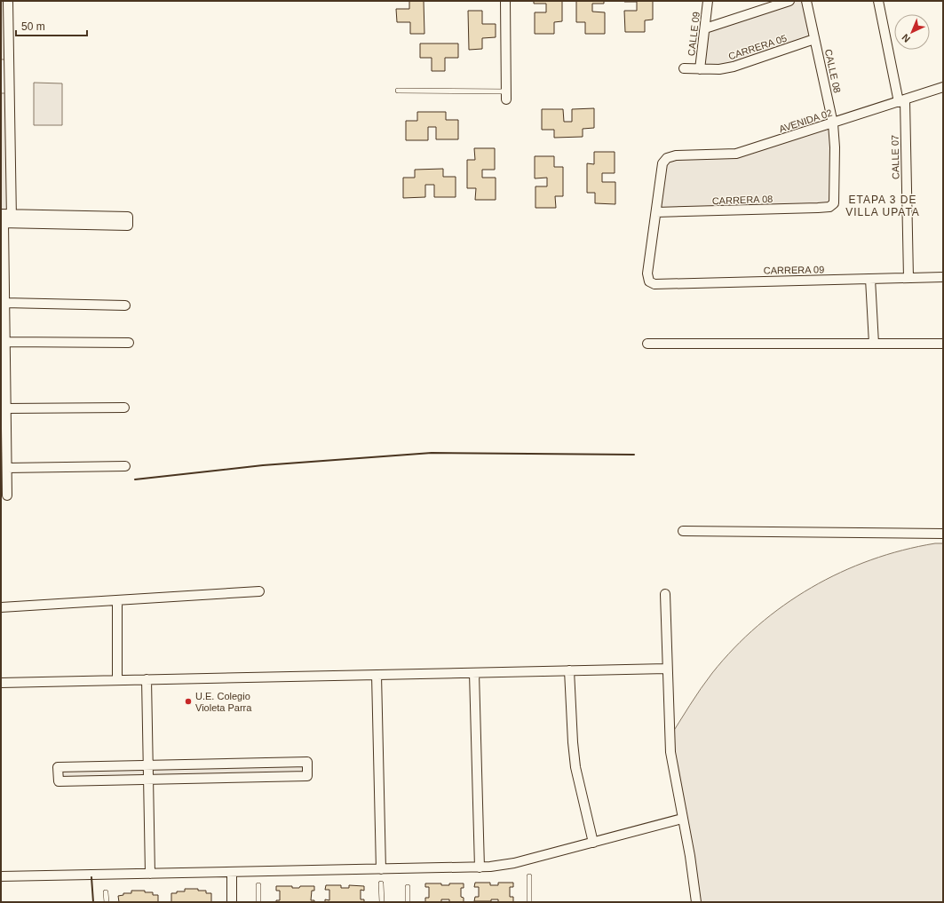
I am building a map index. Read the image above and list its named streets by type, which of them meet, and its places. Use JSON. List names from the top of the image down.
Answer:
{
  "streets": {
    "street": [
      "CALLE 09",
      "CARRERA 05",
      "CALLE 08",
      "AVENIDA 02",
      "CALLE 07",
      "CARRERA 08",
      "CARRERA 09"
    ]
  },
  "crossings": [
    ["CALLE 09", "CARRERA 05"],
    ["CARRERA 05", "CALLE 08"],
    ["CALLE 08", "AVENIDA 02"],
    ["CALLE 08", "CARRERA 08"],
    ["AVENIDA 02", "CALLE 07"],
    ["AVENIDA 02", "CARRERA 08"],
    ["AVENIDA 02", "CARRERA 09"],
    ["CALLE 07", "CARRERA 09"],
    ["CARRERA 08", "CARRERA 09"]
  ],
  "districts": ["ETAPA 3 DE VILLA UPATA"],
  "places": ["U.E. Colegio Violeta Parra"],
  "scale_bar": "50 m",
  "north": "bottom left"
}
